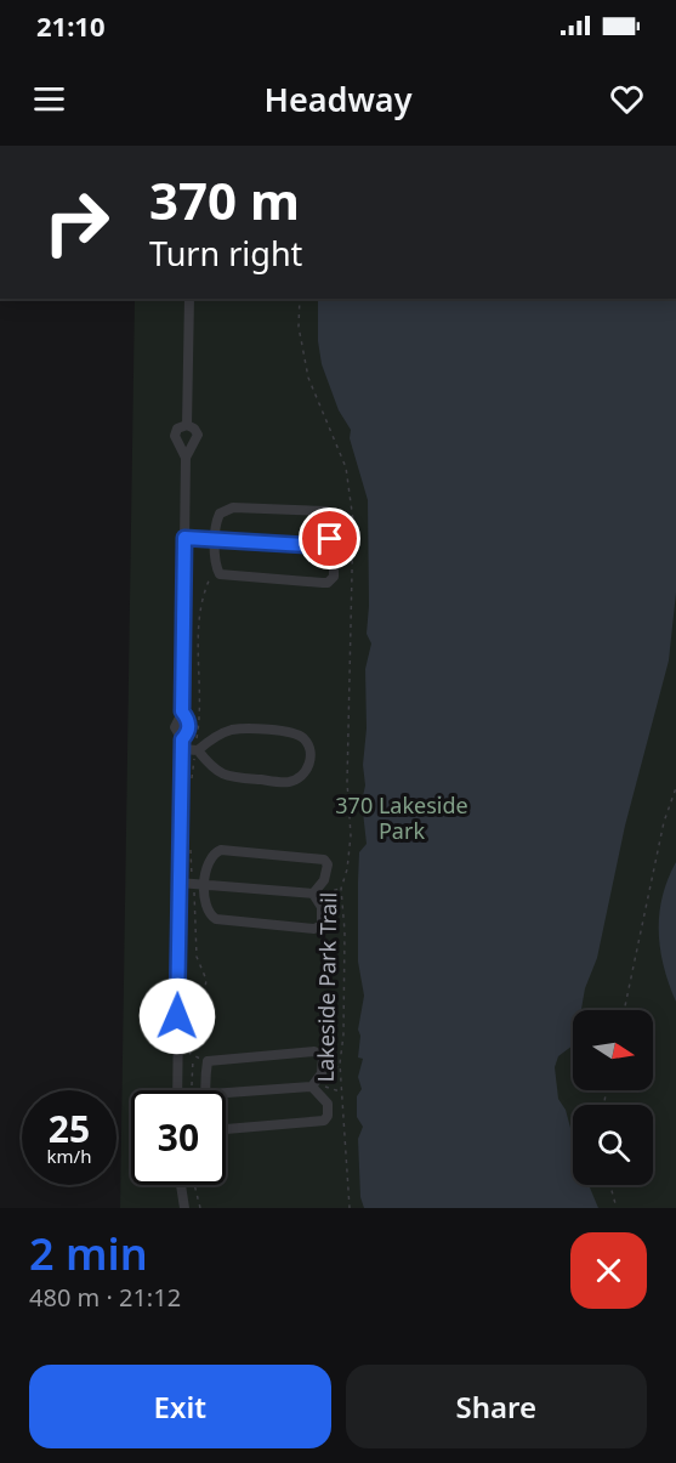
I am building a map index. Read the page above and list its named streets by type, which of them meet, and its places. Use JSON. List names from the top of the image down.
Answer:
{
  "streets": {
    "path": ["Lakeside Park Trail"]
  },
  "parks": ["370 Lakeside Park"],
  "north": "right",
  "page": {
    "status": "21:10",
    "header": "Headway",
    "turn": ["370 m", "Turn right"],
    "speed": "25 km/h",
    "limit": "30",
    "heading": ["2 min", "480 m · 21:12"],
    "buttons": ["Exit", "Share"]
  }
}
